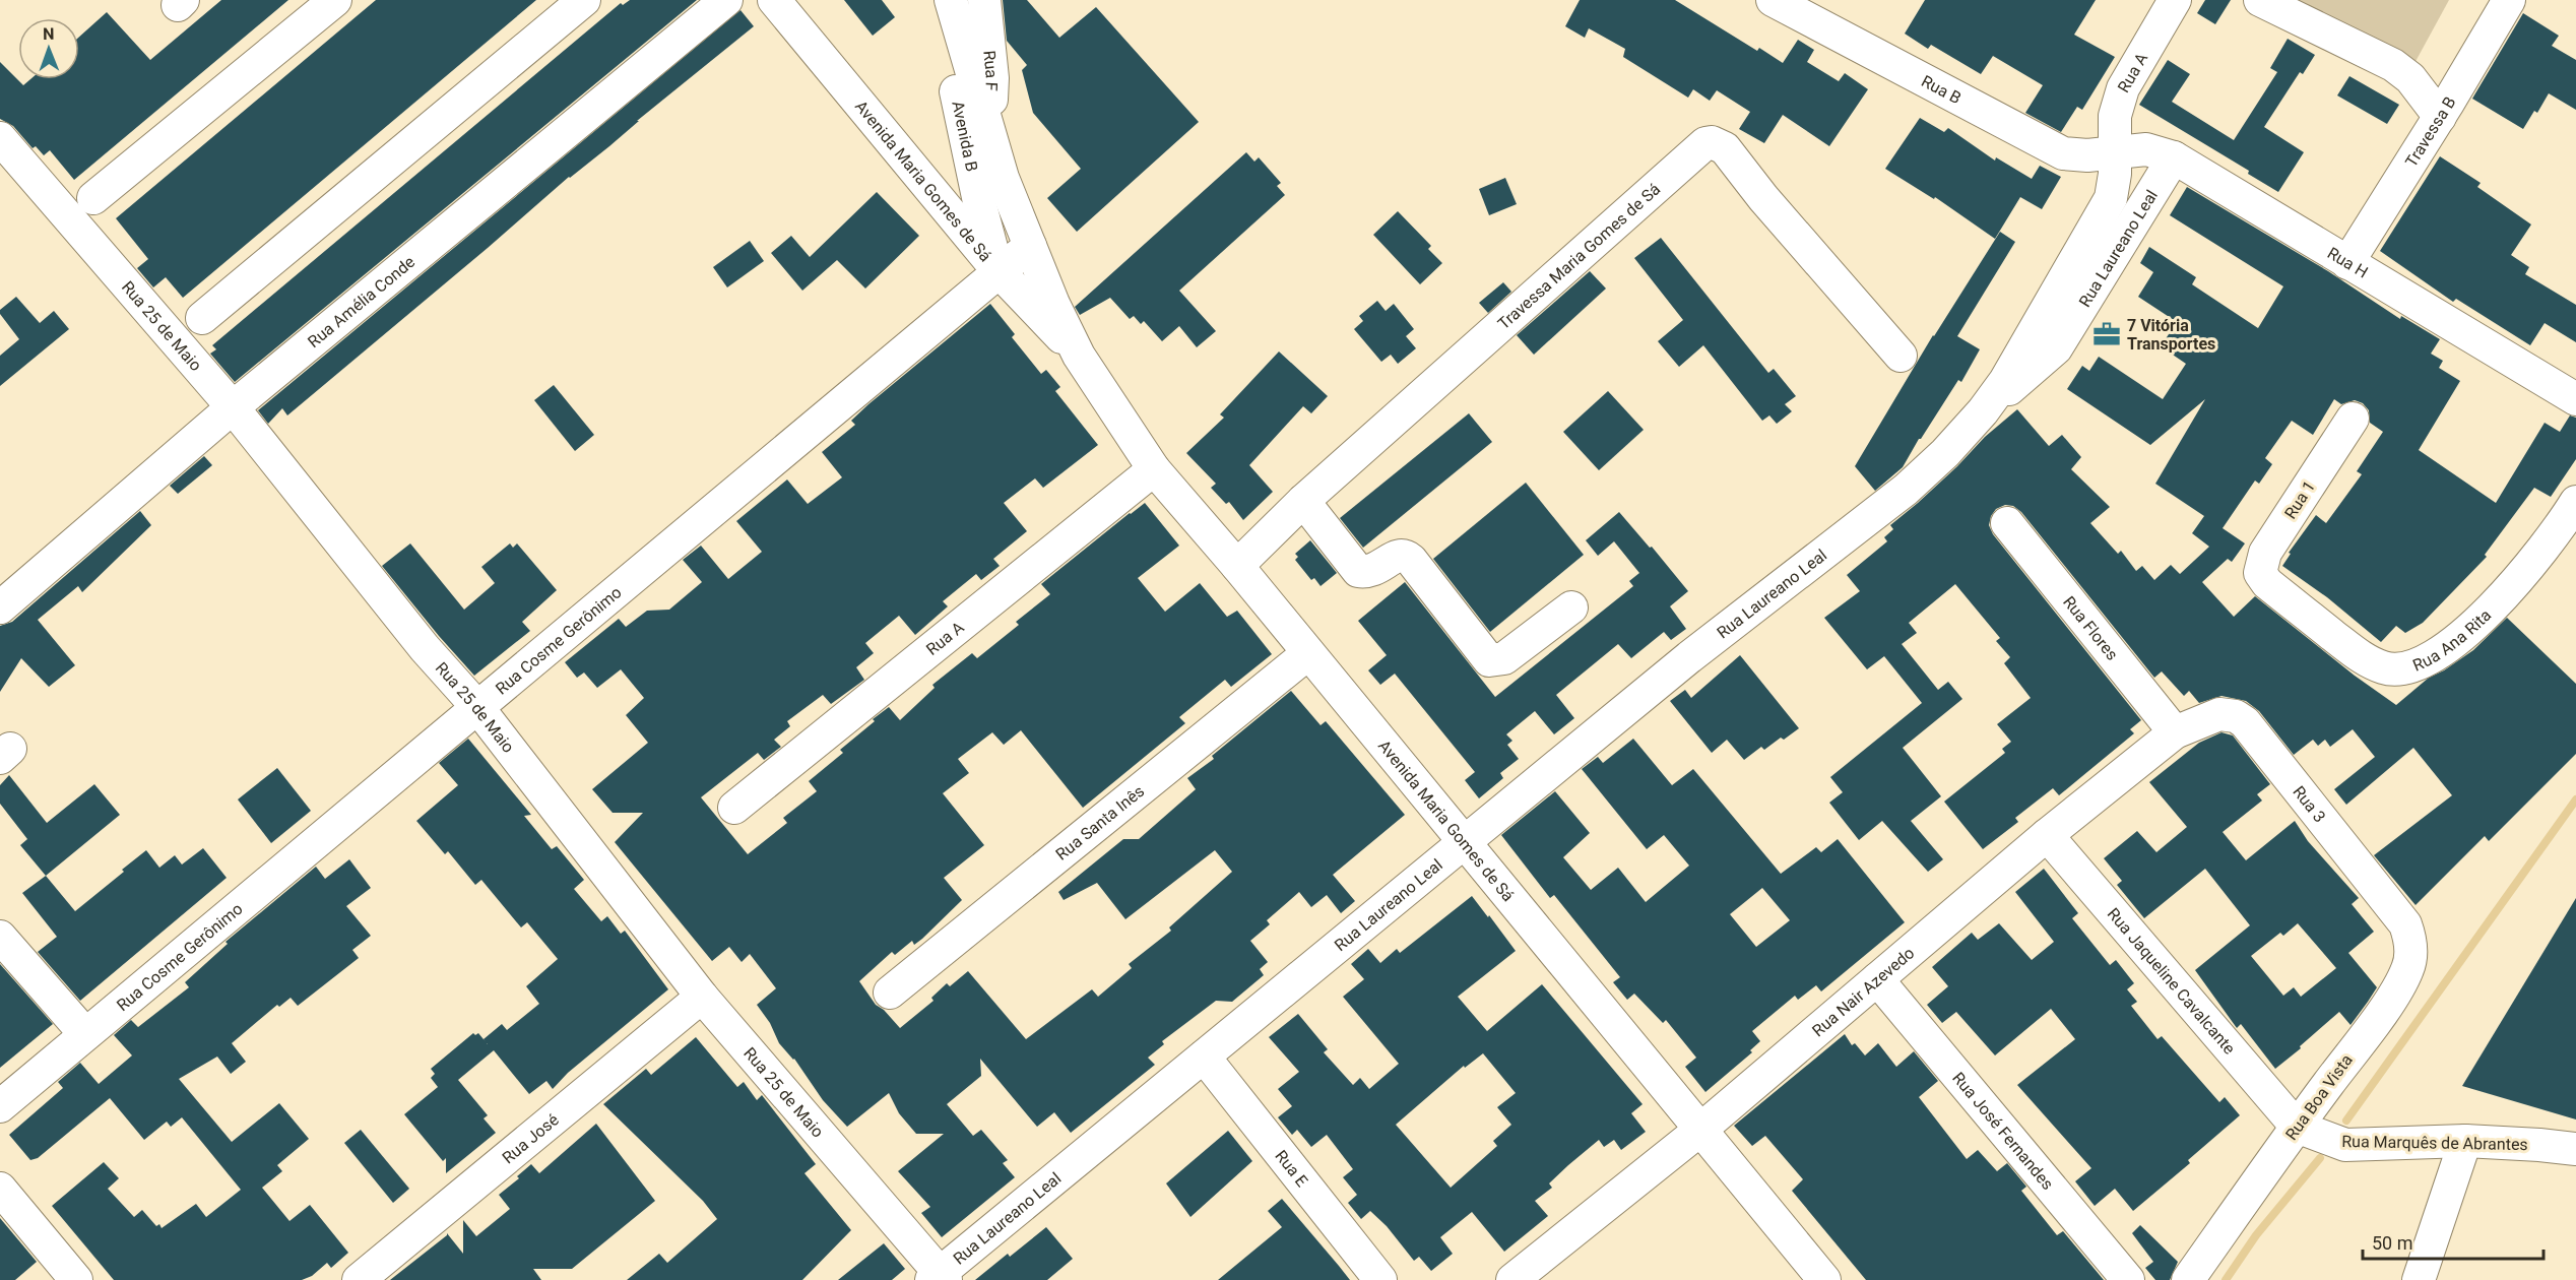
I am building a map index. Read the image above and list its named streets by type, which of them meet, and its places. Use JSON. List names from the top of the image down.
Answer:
{
  "streets": {
    "street": [
      "Rua F",
      "Rua A",
      "Rua B",
      "Travessa B",
      "Avenida B",
      "Avenida Maria Gomes de Sá",
      "Rua Laureano Leal",
      "Travessa Maria Gomes de Sá",
      "Rua H",
      "Rua Amélia Conde",
      "Rua 25 de Maio",
      "Rua 1",
      "Rua Flores",
      "Rua Ana Rita",
      "Rua Cosme Gerônimo",
      "Rua 3",
      "Rua Santa Inês",
      "Rua Jaqueline Cavalcante",
      "Rua Nair Azevedo",
      "Rua Boa Vista",
      "Rua José Fernandes",
      "Rua José",
      "Rua Marquês de Abrantes",
      "Rua E"
    ]
  },
  "crossings": [
    ["Rua F", "Avenida B"],
    ["Rua A", "Rua B"],
    ["Rua A", "Avenida Maria Gomes de Sá"],
    ["Rua A", "Rua Laureano Leal"],
    ["Rua A", "Rua H"],
    ["Rua B", "Rua Laureano Leal"],
    ["Rua B", "Rua H"],
    ["Travessa B", "Rua H"],
    ["Avenida B", "Avenida Maria Gomes de Sá"],
    ["Avenida B", "Rua Cosme Gerônimo"],
    ["Avenida Maria Gomes de Sá", "Rua Laureano Leal"],
    ["Avenida Maria Gomes de Sá", "Travessa Maria Gomes de Sá"],
    ["Avenida Maria Gomes de Sá", "Rua Cosme Gerônimo"],
    ["Avenida Maria Gomes de Sá", "Rua Santa Inês"],
    ["Avenida Maria Gomes de Sá", "Rua Nair Azevedo"],
    ["Rua Laureano Leal", "Rua H"],
    ["Rua Laureano Leal", "Rua 25 de Maio"],
    ["Rua Laureano Leal", "Rua E"],
    ["Rua Amélia Conde", "Rua 25 de Maio"],
    ["Rua 25 de Maio", "Rua Cosme Gerônimo"],
    ["Rua 25 de Maio", "Rua José"],
    ["Rua 1", "Rua Ana Rita"],
    ["Rua Flores", "Rua Nair Azevedo"],
    ["Rua 3", "Rua Nair Azevedo"],
    ["Rua 3", "Rua Boa Vista"],
    ["Rua Jaqueline Cavalcante", "Rua Nair Azevedo"],
    ["Rua Jaqueline Cavalcante", "Rua Boa Vista"],
    ["Rua Jaqueline Cavalcante", "Rua Marquês de Abrantes"],
    ["Rua Nair Azevedo", "Rua José Fernandes"],
    ["Rua Boa Vista", "Rua Marquês de Abrantes"]
  ],
  "places": {
    "office": ["7 Vitória Transportes"]
  },
  "scale_bar": "50 m",
  "north": "top"
}
